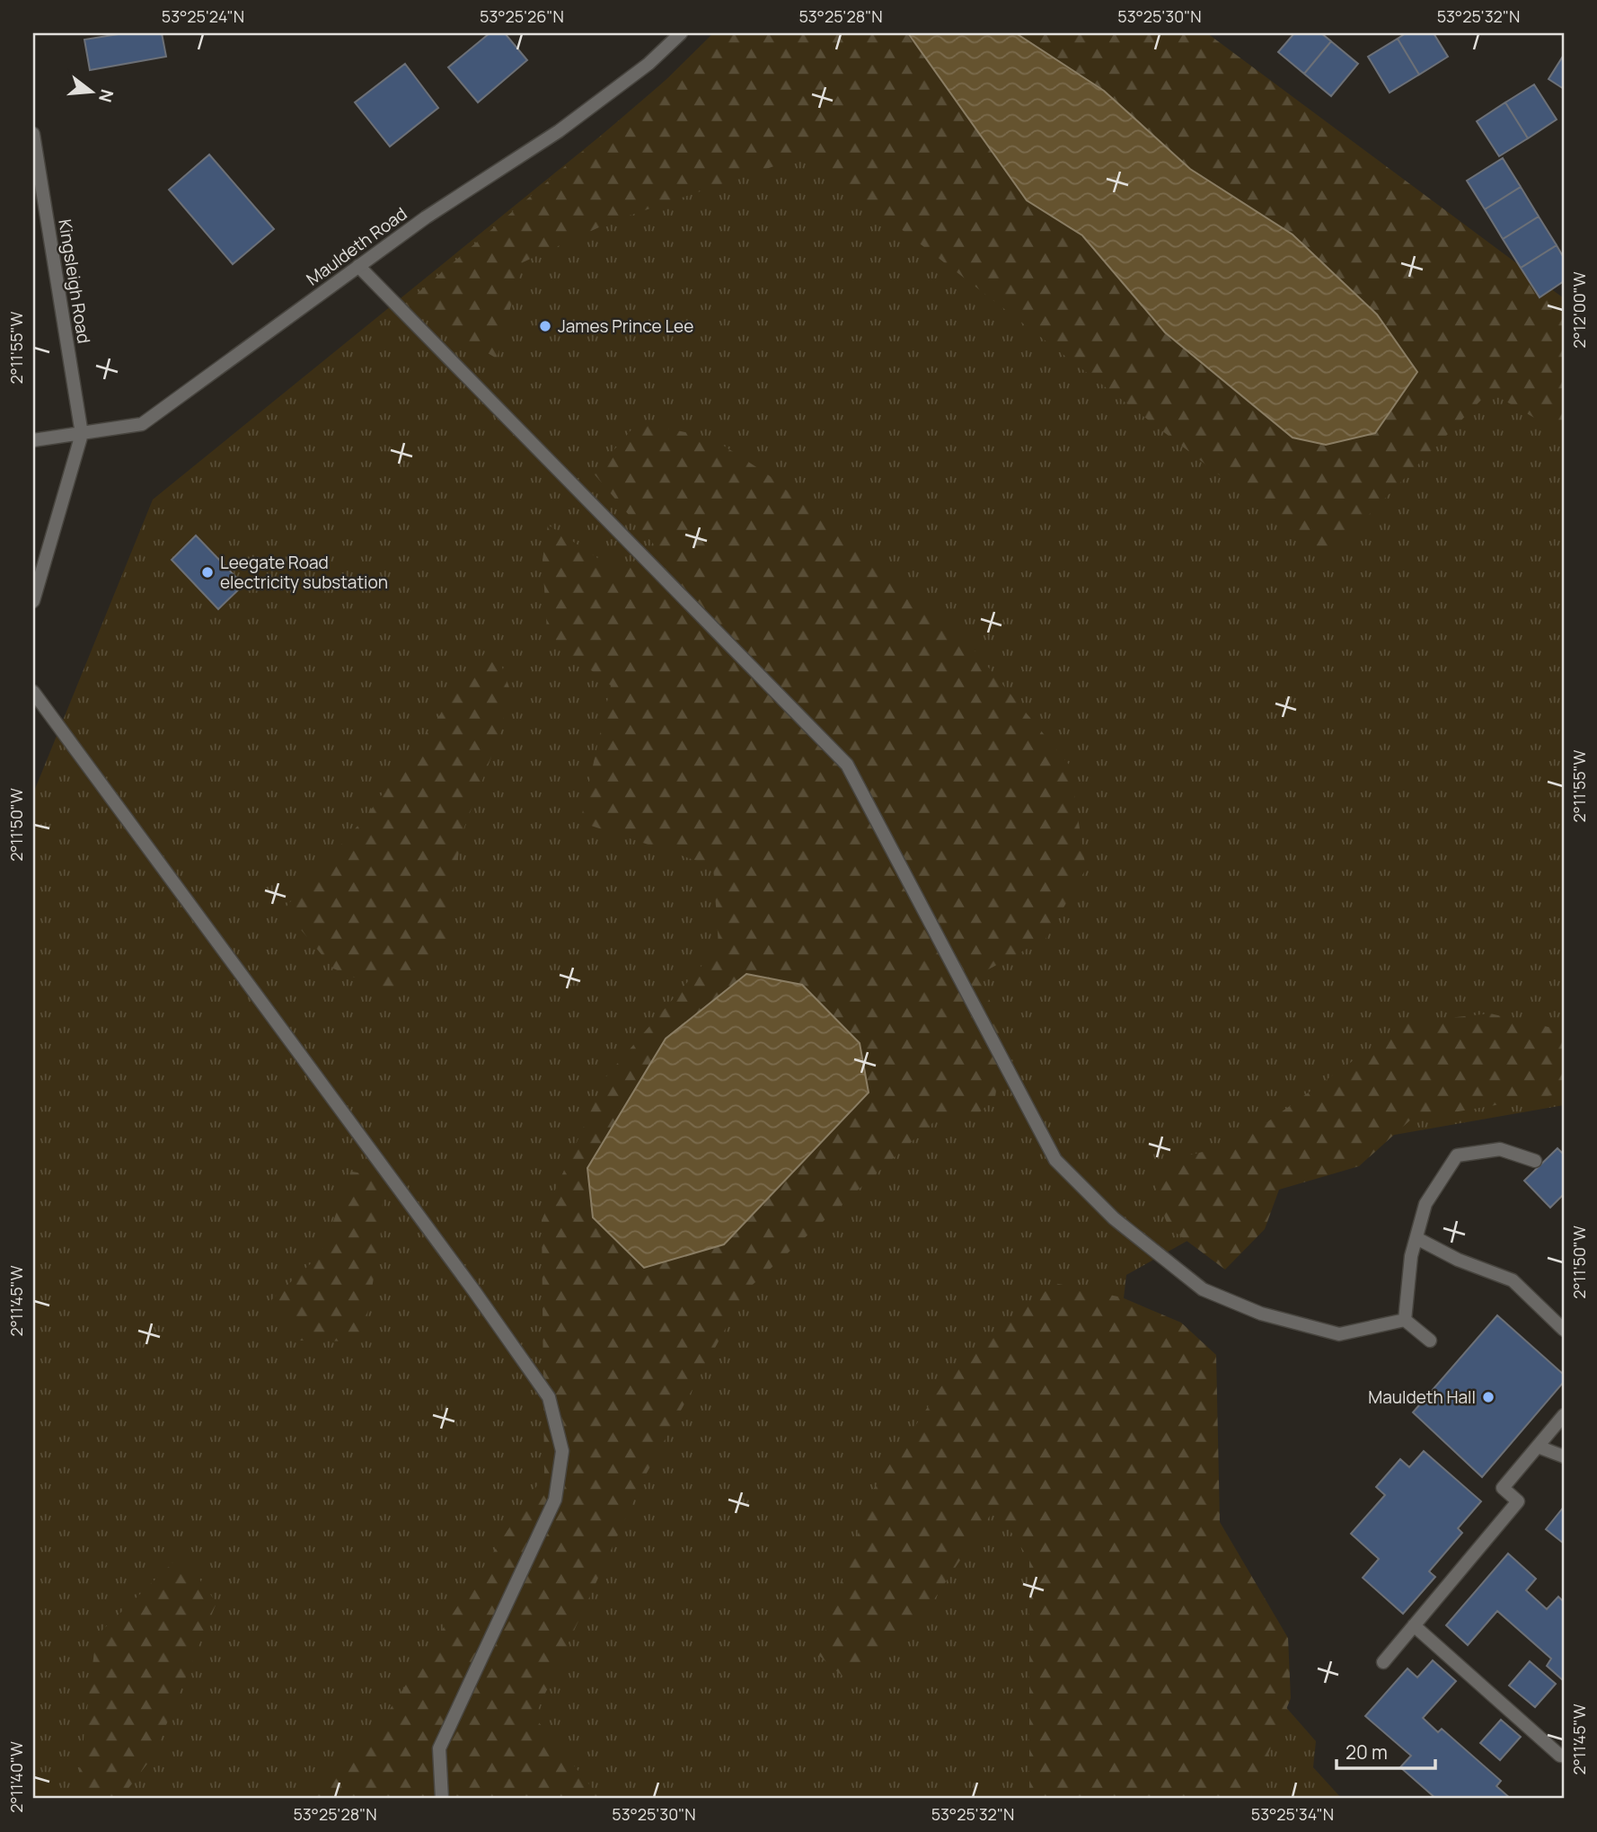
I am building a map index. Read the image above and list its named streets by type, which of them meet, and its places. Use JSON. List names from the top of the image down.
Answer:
{
  "streets": {
    "street": ["Mauldeth Road", "Kingsleigh Road"]
  },
  "crossings": [
    ["Mauldeth Road", "Kingsleigh Road"]
  ],
  "places": ["James Prince Lee", "Leegate Road electricity substation", "Mauldeth Hall"],
  "scale_bar": "20 m",
  "north": "right",
  "coordinates": [
    "53°25'24\"N",
    "53°25'26\"N",
    "53°25'28\"N",
    "53°25'30\"N",
    "53°25'32\"N",
    "2°12'00\"W",
    "2°11'55\"W",
    "2°11'50\"W",
    "2°11'45\"W",
    "2°11'40\"W",
    "53°25'34\"N"
  ]
}
